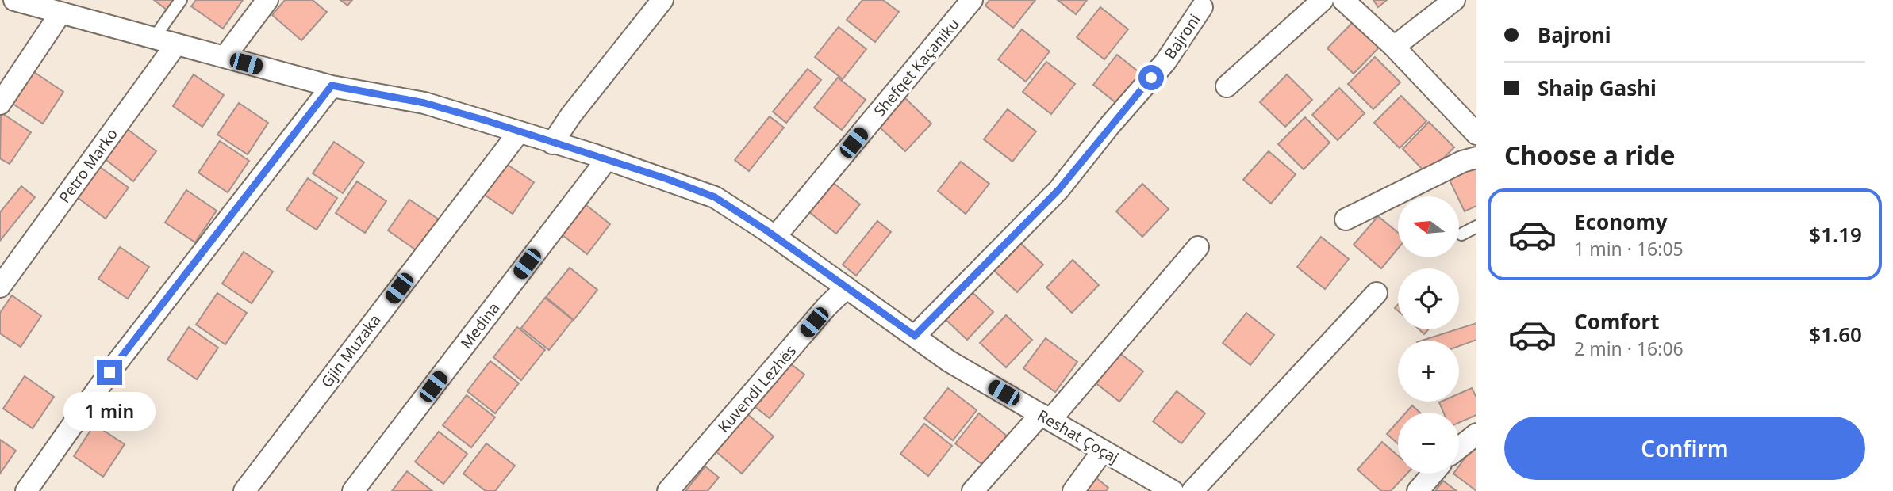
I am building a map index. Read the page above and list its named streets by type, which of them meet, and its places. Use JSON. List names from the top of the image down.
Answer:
{
  "streets": {
    "street": [
      "Bajroni",
      "Shefqet Kaçaniku",
      "Petro Marko",
      "Medina",
      "Gjin Muzaka",
      "Kuvendi Lezhës",
      "Reshat Çoçaj"
    ]
  },
  "crossings": [
    ["Bajroni", "Reshat Çoçaj"],
    ["Shefqet Kaçaniku", "Reshat Çoçaj"],
    ["Petro Marko", "Reshat Çoçaj"],
    ["Medina", "Reshat Çoçaj"],
    ["Gjin Muzaka", "Reshat Çoçaj"],
    ["Kuvendi Lezhës", "Reshat Çoçaj"]
  ],
  "north": "left",
  "page": {
    "banner": ["Bajroni", "Shaip Gashi"],
    "heading": "Choose a ride",
    "list": [
      {
        "name": "Economy",
        "note": "1 min · 16:05",
        "value": "$1.19"
      },
      {
        "name": "Comfort",
        "note": "2 min · 16:06",
        "value": "$1.60"
      }
    ],
    "map_buttons": ["+", "−"],
    "bubble": "1 min",
    "buttons": "Confirm"
  }
}
